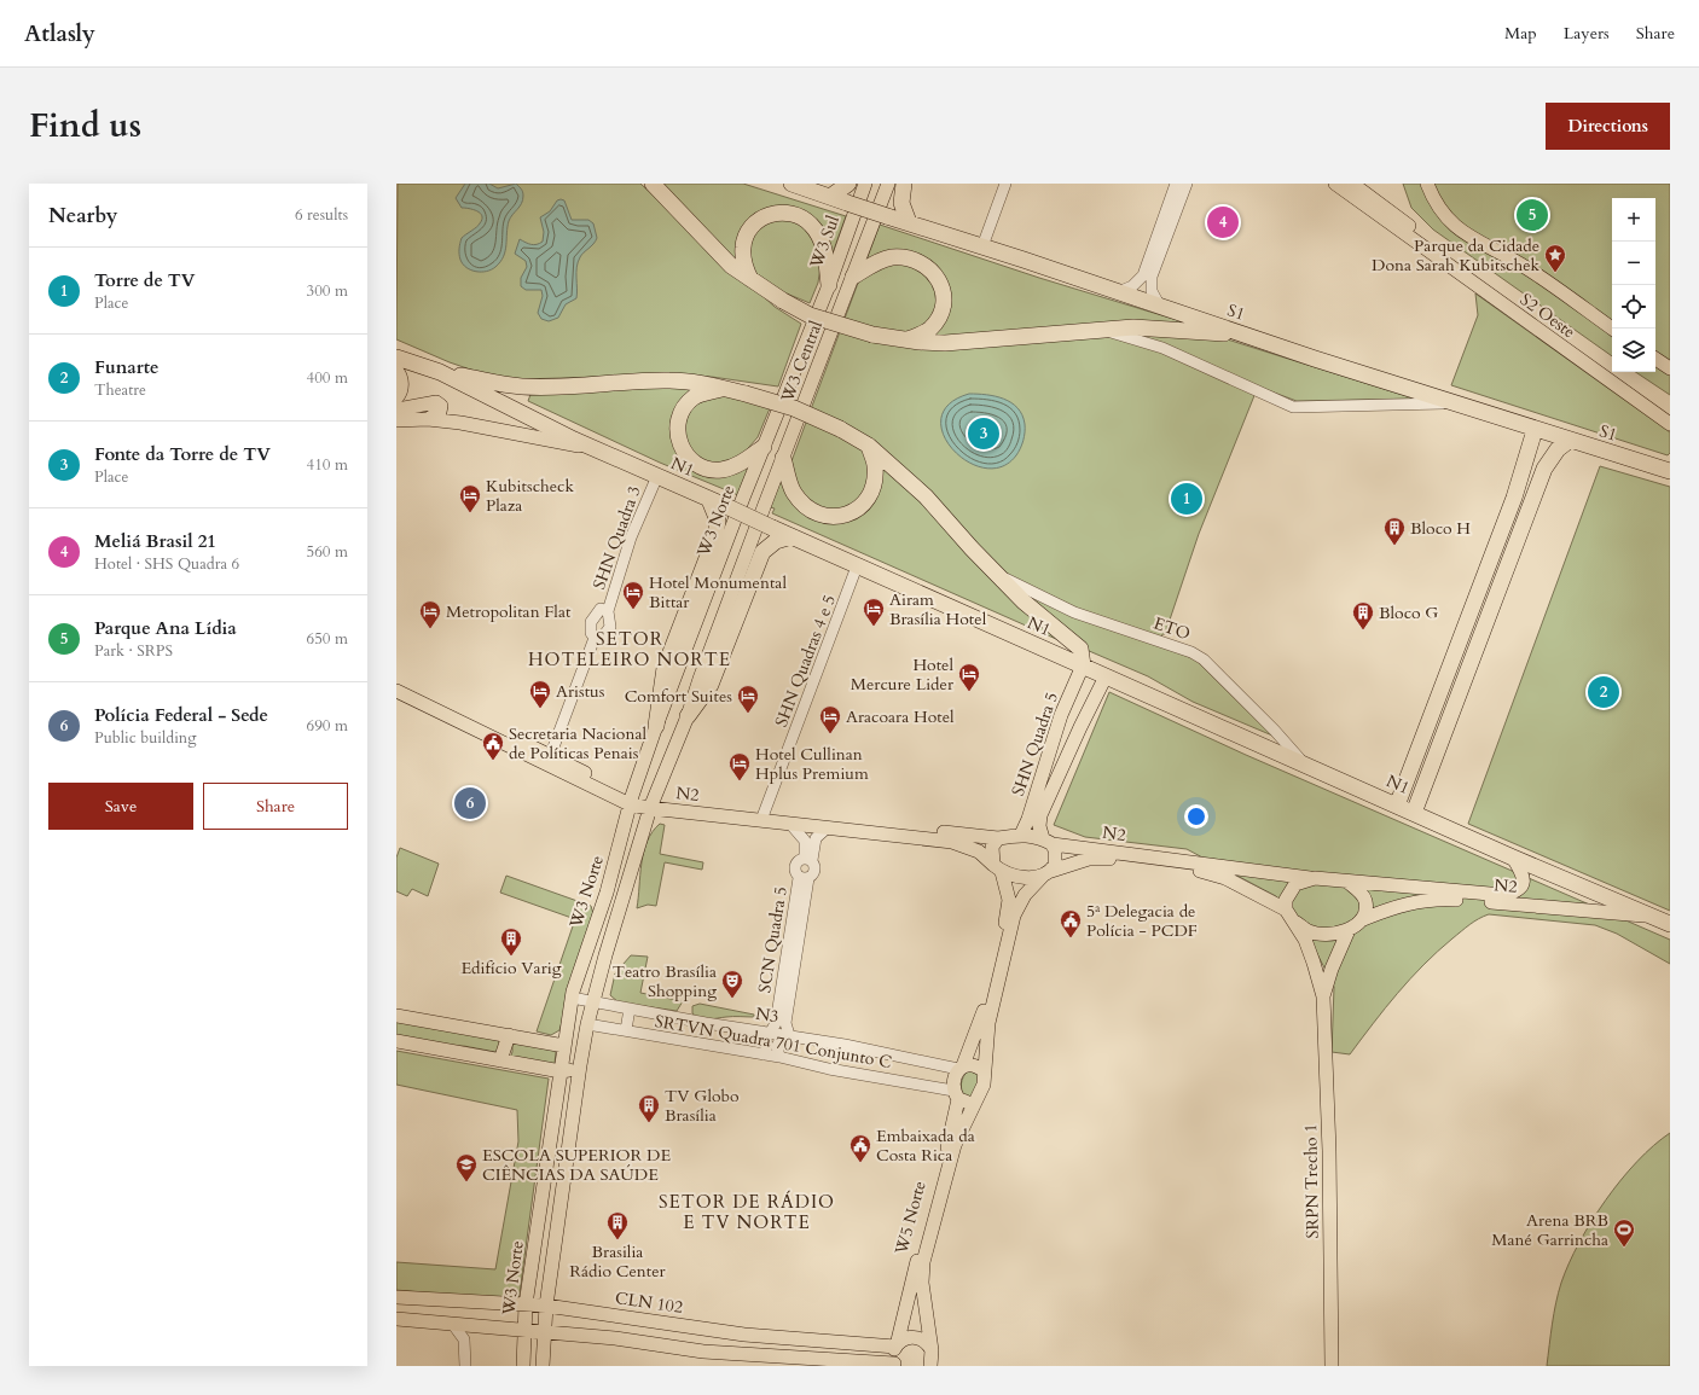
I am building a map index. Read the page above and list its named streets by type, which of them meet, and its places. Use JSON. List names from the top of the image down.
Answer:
{
  "streets": {
    "highway": ["S1", "N1"],
    "main road": [
      "W3 Sul",
      "S2 Oeste",
      "W3 Central",
      "W3 Norte",
      "SHN Quadra 5",
      "N2",
      "SRPN Trecho 1",
      "W5 Norte",
      "CLN 102"
    ],
    "street": [
      "SHN Quadra 3",
      "ETO",
      "SHN Quadras 4 e 5",
      "SCN Quadra 5",
      "N3",
      "SRTVN Quadra 701 Conjunto C"
    ]
  },
  "crossings": [
    ["W3 Sul", "W3 Central"],
    ["W3 Central", "W3 Norte"],
    ["N1", "SHN Quadra 3"],
    ["N1", "ETO"],
    ["N1", "SHN Quadras 4 e 5"],
    ["N1", "SHN Quadra 5"],
    ["N1", "N2"],
    ["W3 Norte", "N2"],
    ["W3 Norte", "N3"],
    ["W3 Norte", "CLN 102"],
    ["SHN Quadras 4 e 5", "N2"],
    ["SHN Quadra 5", "N2"],
    ["N2", "SRPN Trecho 1"],
    ["SCN Quadra 5", "N3"],
    ["N3", "SRTVN Quadra 701 Conjunto C"],
    ["N3", "W5 Norte"],
    ["SRTVN Quadra 701 Conjunto C", "W5 Norte"],
    ["W5 Norte", "CLN 102"]
  ],
  "districts": ["SETOR HOTELEIRO NORTE", "SETOR DE RÁDIO E TV NORTE"],
  "places": {
    "place": ["Parque da Cidade Dona Sarah Kubitschek"],
    "hotel": [
      "Kubitscheck Plaza",
      "Hotel Monumental Bittar",
      "Airam Brasília Hotel",
      "Metropolitan Flat",
      "Hotel Mercure Lider",
      "Aristus",
      "Comfort Suites",
      "Aracoara Hotel",
      "Hotel Cullinan Hplus Premium"
    ],
    "building": [
      "Bloco H",
      "Bloco G",
      "Edifício Varig",
      "TV Globo Brasília",
      "Brasilia Rádio Center"
    ],
    "public building": ["Secretaria Nacional de Políticas Penais", "5ª Delegacia de Polícia - PCDF", "Embaixada da Costa Rica"],
    "theatre": ["Teatro Brasília Shopping"],
    "school or university": ["ESCOLA SUPERIOR DE CIÊNCIAS DA SAÚDE"],
    "sports": ["Arena BRB Mané Garrincha"]
  },
  "page": {
    "header": "Atlasly",
    "nav": ["Map", "Layers", "Share"],
    "title": "Find us",
    "buttons": [
      "Directions",
      ["Save", "Share"]
    ],
    "heading": ["Nearby", "6 results"],
    "pins": [
      "5",
      "4",
      "3",
      "1",
      "2",
      "6"
    ],
    "map_buttons": ["+", "−"],
    "list": [
      {
        "mark": "1",
        "name": "Torre de TV",
        "note": "Place",
        "value": "300 m"
      },
      {
        "mark": "2",
        "name": "Funarte",
        "note": "Theatre",
        "value": "400 m"
      },
      {
        "mark": "3",
        "name": "Fonte da Torre de TV",
        "note": "Place",
        "value": "410 m"
      },
      {
        "mark": "4",
        "name": "Meliá Brasil 21",
        "note": "Hotel · SHS Quadra 6",
        "value": "560 m"
      },
      {
        "mark": "5",
        "name": "Parque Ana Lídia",
        "note": "Park · SRPS",
        "value": "650 m"
      },
      {
        "mark": "6",
        "name": "Polícia Federal - Sede",
        "note": "Public building",
        "value": "690 m"
      }
    ]
  }
}
